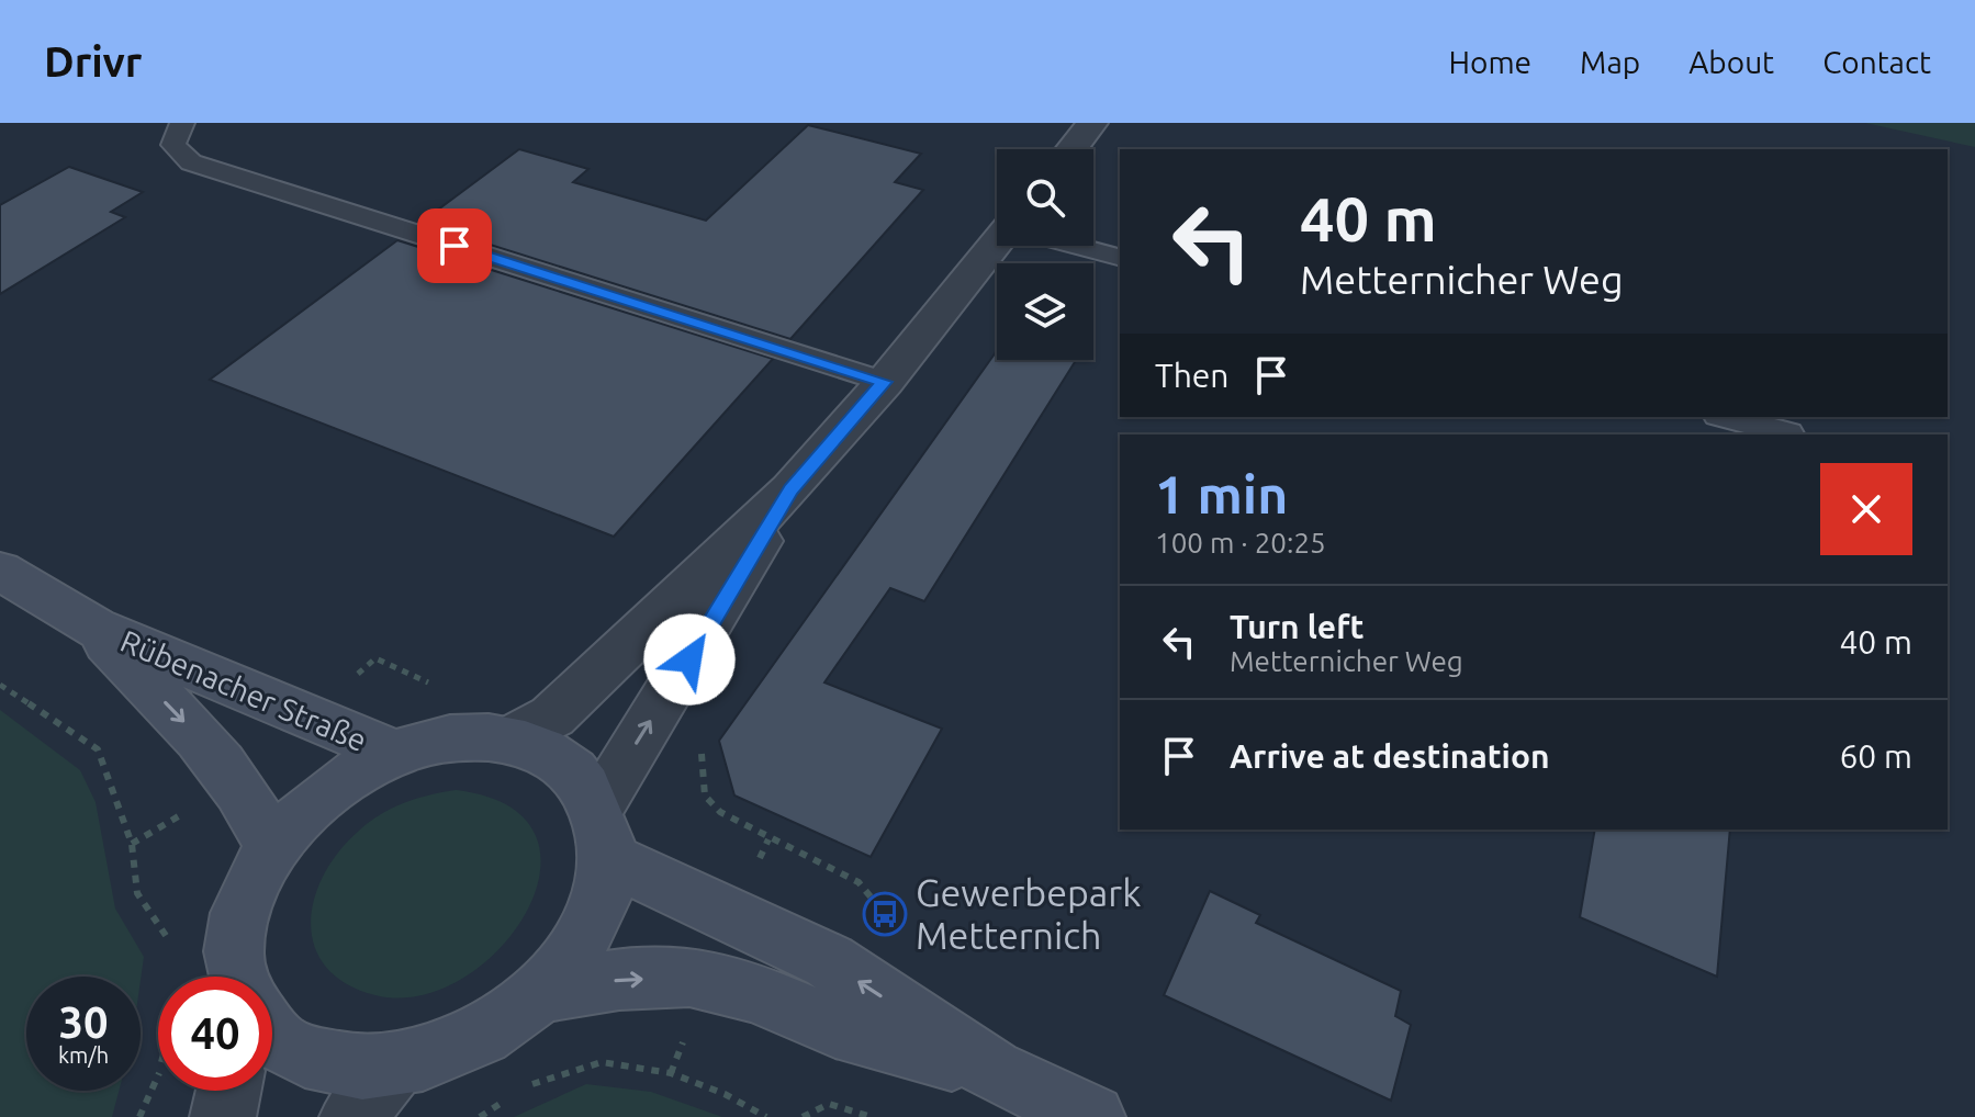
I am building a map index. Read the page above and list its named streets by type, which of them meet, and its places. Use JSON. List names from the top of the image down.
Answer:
{
  "streets": {
    "main road": ["Rübenacher Straße"]
  },
  "places": {
    "bus stop": ["Gewerbepark Metternich"]
  },
  "page": {
    "header": "Drivr",
    "nav": [
      "Home",
      "Map",
      "About",
      "Contact"
    ],
    "turn": ["40 m", "Metternicher Weg"],
    "then": "Then",
    "heading": ["1 min", "100 m · 20:25"],
    "list": [
      {
        "name": "Turn left",
        "note": "Metternicher Weg",
        "value": "40 m"
      },
      {
        "name": "Arrive at destination",
        "value": "60 m"
      }
    ],
    "speed": "30 km/h",
    "limit": "40"
  }
}
